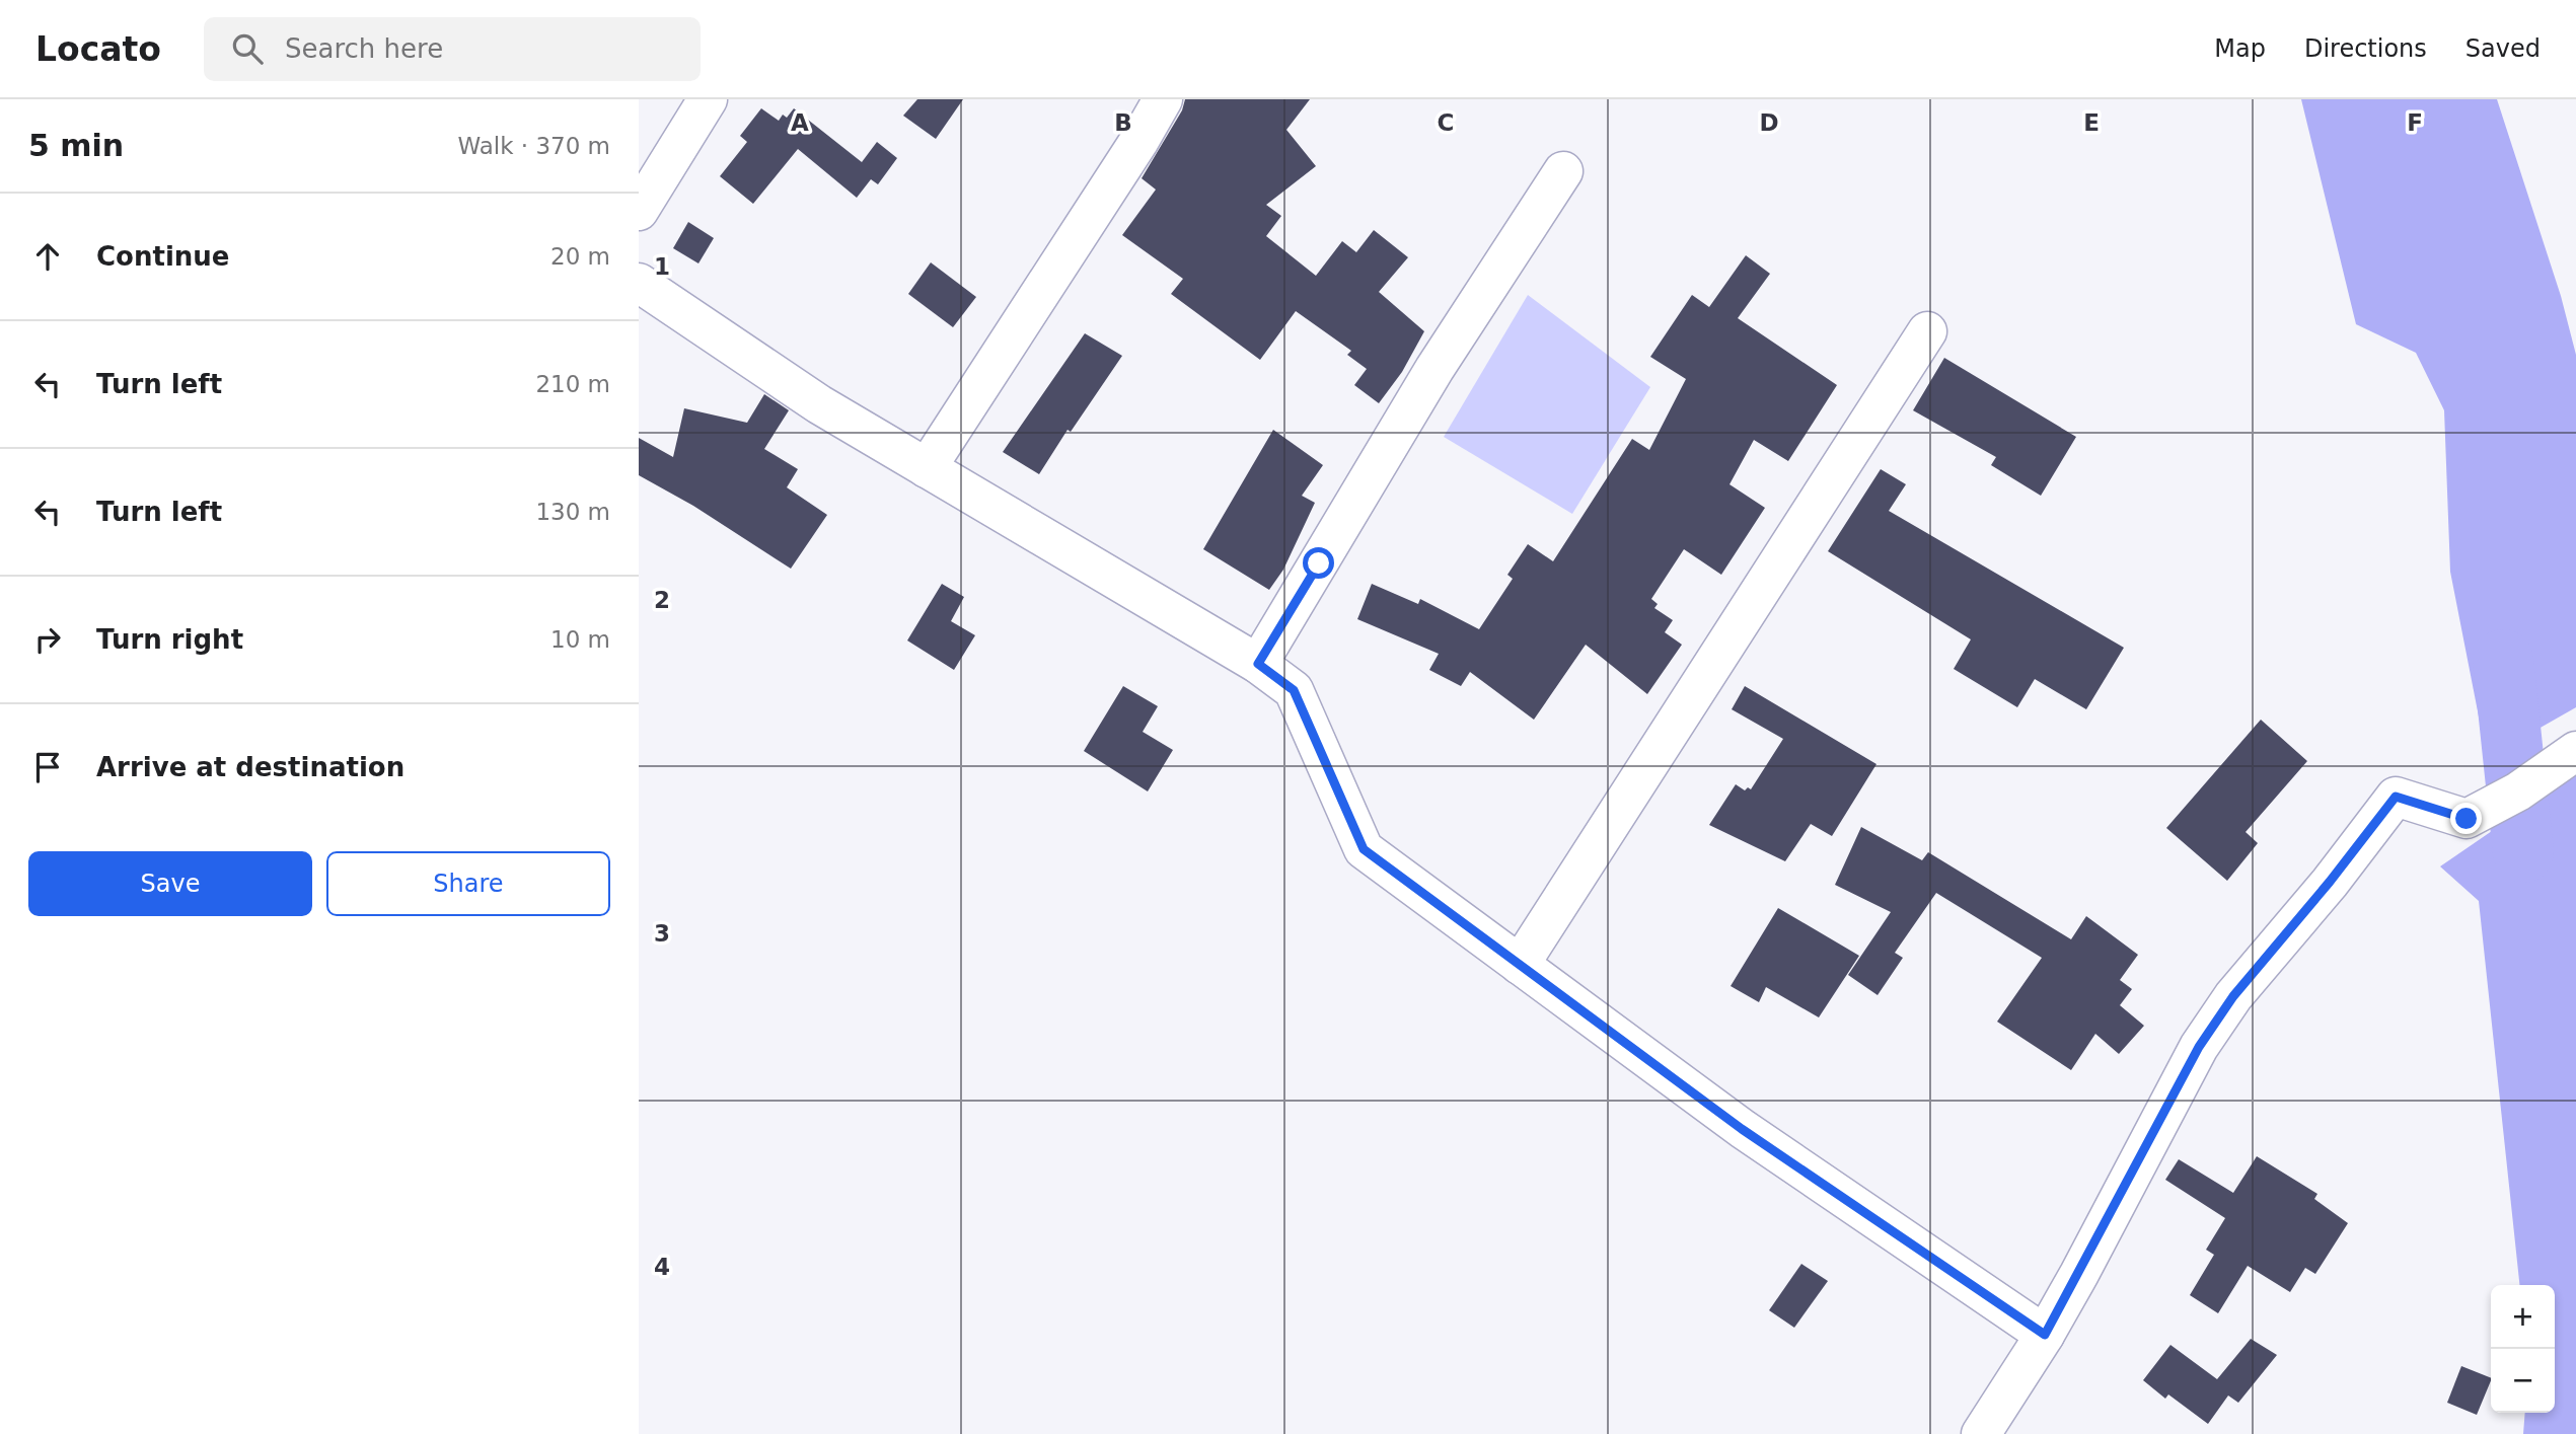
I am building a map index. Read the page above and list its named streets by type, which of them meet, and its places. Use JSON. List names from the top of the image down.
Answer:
{
  "page": {
    "header": "Locato",
    "search": "Search here",
    "nav": ["Map", "Directions", "Saved"],
    "heading": ["5 min", "Walk · 370 m"],
    "list": [
      ["Continue", "20 m"],
      ["Turn left", "210 m"],
      ["Turn left", "130 m"],
      ["Turn right", "10 m"],
      "Arrive at destination"
    ],
    "buttons": ["Save", "Share"],
    "map_buttons": ["+", "−"]
  },
  "grid": {
    "columns": [
      "A",
      "B",
      "C",
      "D",
      "E",
      "F"
    ],
    "rows": [
      "1",
      "2",
      "3",
      "4"
    ]
  }
}
